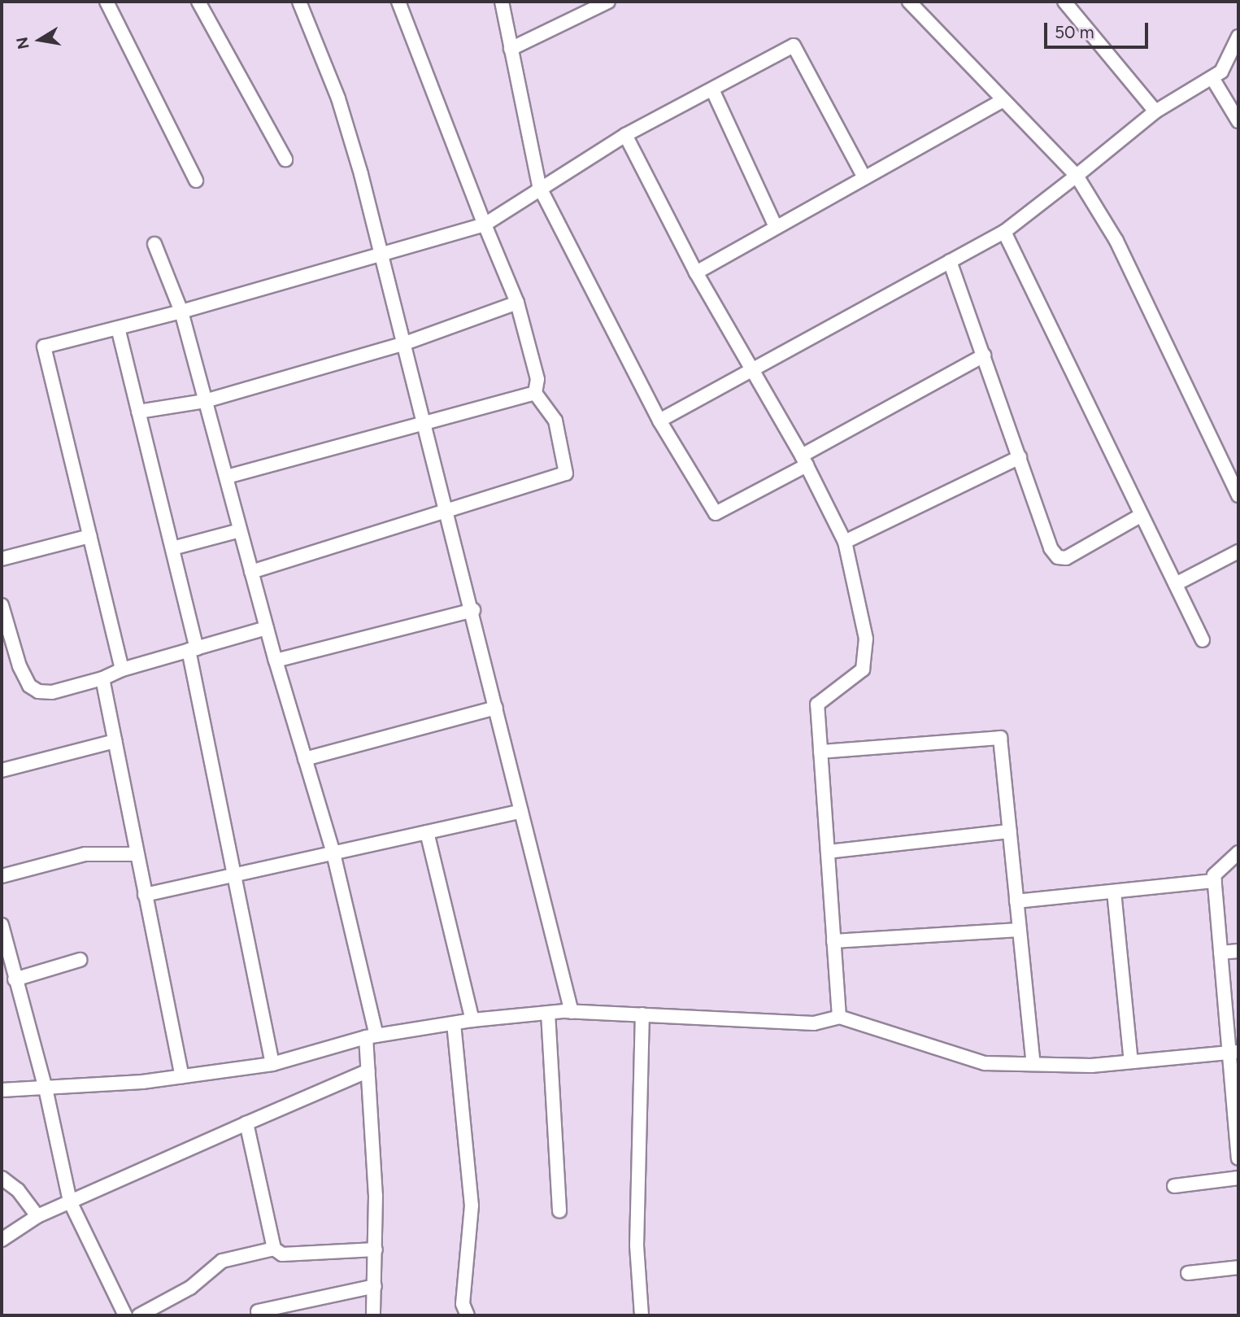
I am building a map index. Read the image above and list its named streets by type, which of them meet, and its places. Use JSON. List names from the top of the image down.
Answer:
{
  "scale_bar": "50 m",
  "north": "left"
}
